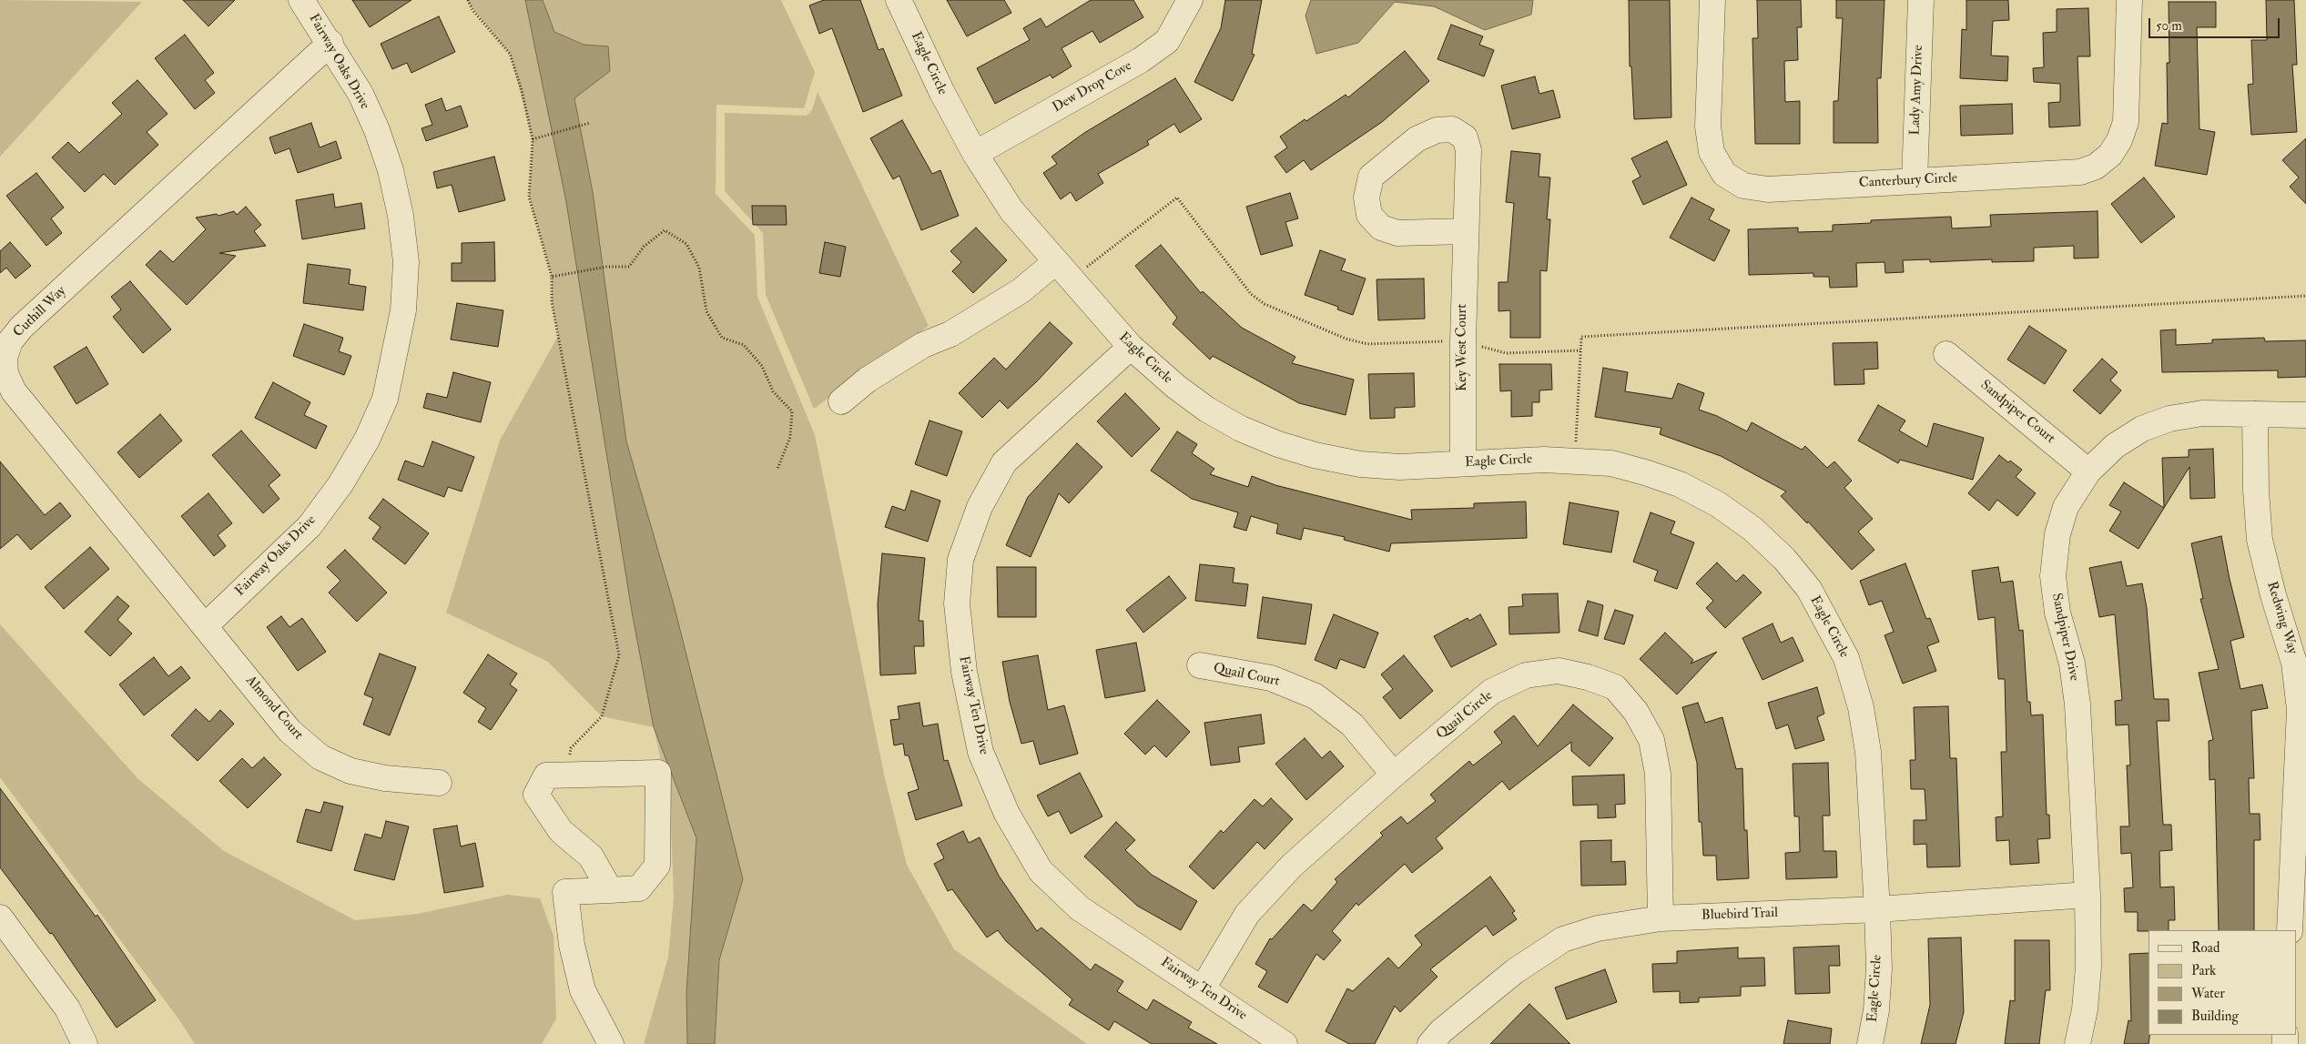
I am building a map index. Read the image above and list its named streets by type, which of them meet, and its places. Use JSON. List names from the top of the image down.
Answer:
{
  "streets": {
    "street": [
      "Fairway Oaks Drive",
      "Eagle Circle",
      "Dew Drop Cove",
      "Lady Amy Drive",
      "Canterbury Circle",
      "Cuthill Way",
      "Key West Court",
      "Sandpiper Court",
      "Redwing Way",
      "Sandpiper Drive",
      "Quail Court",
      "Fairway Ten Drive",
      "Almond Court",
      "Quail Circle",
      "Bluebird Trail"
    ]
  },
  "crossings": [
    ["Fairway Oaks Drive", "Cuthill Way"],
    ["Fairway Oaks Drive", "Almond Court"],
    ["Eagle Circle", "Dew Drop Cove"],
    ["Eagle Circle", "Key West Court"],
    ["Eagle Circle", "Fairway Ten Drive"],
    ["Eagle Circle", "Bluebird Trail"],
    ["Lady Amy Drive", "Canterbury Circle"],
    ["Cuthill Way", "Almond Court"],
    ["Sandpiper Court", "Sandpiper Drive"],
    ["Redwing Way", "Sandpiper Drive"],
    ["Sandpiper Drive", "Bluebird Trail"],
    ["Quail Court", "Quail Circle"],
    ["Fairway Ten Drive", "Quail Circle"],
    ["Quail Circle", "Bluebird Trail"]
  ],
  "legend": [
    "Road",
    "Park",
    "Water",
    "Building"
  ],
  "scale_bar": "50 m"
}
